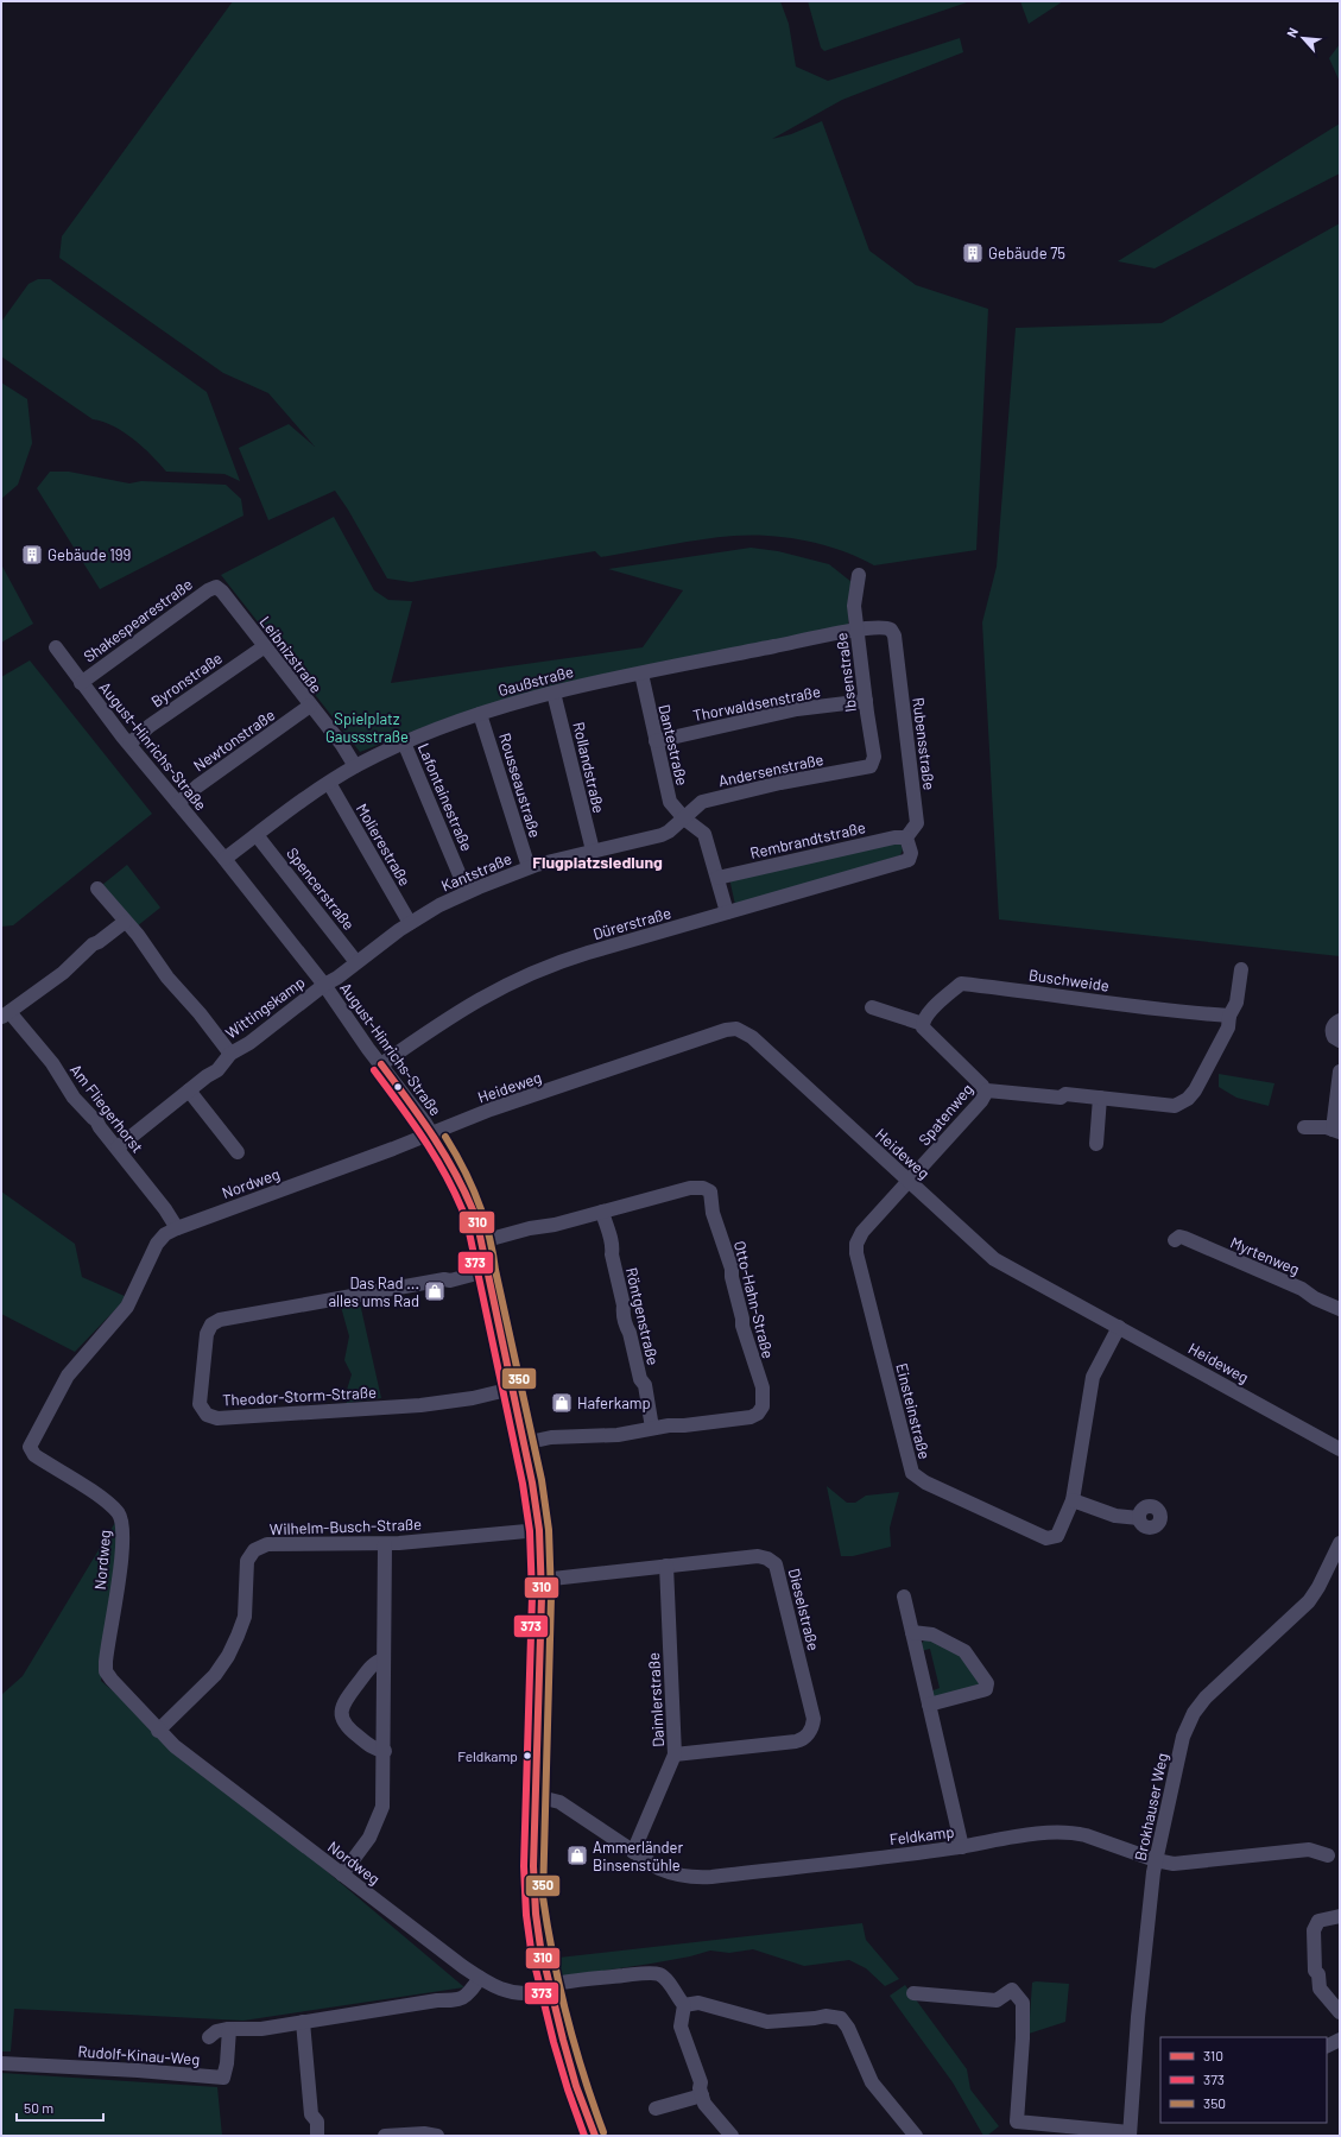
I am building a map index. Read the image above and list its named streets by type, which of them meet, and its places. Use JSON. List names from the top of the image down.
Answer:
{
  "streets": {
    "street": [
      "Shakespearestraße",
      "Leibnizstraße",
      "Ibsenstraße",
      "Byronstraße",
      "Gaußstraße",
      "Thorwaldsenstraße",
      "Newtonstraße",
      "Rubensstraße",
      "Dantestraße",
      "August-Hinrichs-Straße",
      "Rollandstraße",
      "Andersenstraße",
      "Rousseaustraße",
      "Lafontainestraße",
      "Rembrandtstraße",
      "Molierestraße",
      "Kantstraße",
      "Spencerstraße",
      "Dürerstraße",
      "Buschweide",
      "Wittingskamp",
      "Heideweg",
      "Am Fliegerhorst",
      "Spatenweg",
      "Nordweg",
      "Myrtenweg",
      "Otto-Hahn-Straße",
      "Röntgenstraße",
      "Theodor-Storm-Straße",
      "Einsteinstraße",
      "Wilhelm-Busch-Straße",
      "Dieselstraße",
      "Daimlerstraße",
      "Brokhauser Weg",
      "Feldkamp",
      "Rudolf-Kinau-Weg"
    ]
  },
  "crossings": [
    ["Shakespearestraße", "Leibnizstraße"],
    ["Shakespearestraße", "August-Hinrichs-Straße"],
    ["Leibnizstraße", "Byronstraße"],
    ["Leibnizstraße", "Gaußstraße"],
    ["Leibnizstraße", "Newtonstraße"],
    ["Ibsenstraße", "Gaußstraße"],
    ["Ibsenstraße", "Thorwaldsenstraße"],
    ["Ibsenstraße", "Andersenstraße"],
    ["Byronstraße", "August-Hinrichs-Straße"],
    ["Gaußstraße", "Rubensstraße"],
    ["Gaußstraße", "Dantestraße"],
    ["Gaußstraße", "August-Hinrichs-Straße"],
    ["Gaußstraße", "Rollandstraße"],
    ["Gaußstraße", "Rousseaustraße"],
    ["Gaußstraße", "Lafontainestraße"],
    ["Gaußstraße", "Molierestraße"],
    ["Gaußstraße", "Spencerstraße"],
    ["Thorwaldsenstraße", "Dantestraße"],
    ["Newtonstraße", "August-Hinrichs-Straße"],
    ["Rubensstraße", "Rembrandtstraße"],
    ["Rubensstraße", "Dürerstraße"],
    ["Dantestraße", "Andersenstraße"],
    ["Dantestraße", "Rembrandtstraße"],
    ["Dantestraße", "Kantstraße"],
    ["Dantestraße", "Dürerstraße"],
    ["August-Hinrichs-Straße", "Kantstraße"],
    ["August-Hinrichs-Straße", "Dürerstraße"],
    ["August-Hinrichs-Straße", "Wittingskamp"],
    ["August-Hinrichs-Straße", "Heideweg"],
    ["August-Hinrichs-Straße", "Nordweg"],
    ["August-Hinrichs-Straße", "Otto-Hahn-Straße"],
    ["August-Hinrichs-Straße", "Theodor-Storm-Straße"],
    ["August-Hinrichs-Straße", "Wilhelm-Busch-Straße"],
    ["August-Hinrichs-Straße", "Dieselstraße"],
    ["August-Hinrichs-Straße", "Feldkamp"],
    ["Rollandstraße", "Kantstraße"],
    ["Andersenstraße", "Kantstraße"],
    ["Rousseaustraße", "Kantstraße"],
    ["Lafontainestraße", "Kantstraße"],
    ["Rembrandtstraße", "Dürerstraße"],
    ["Molierestraße", "Kantstraße"],
    ["Kantstraße", "Spencerstraße"],
    ["Kantstraße", "Wittingskamp"],
    ["Buschweide", "Spatenweg"],
    ["Wittingskamp", "Am Fliegerhorst"],
    ["Heideweg", "Spatenweg"],
    ["Heideweg", "Nordweg"],
    ["Heideweg", "Einsteinstraße"],
    ["Am Fliegerhorst", "Nordweg"],
    ["Spatenweg", "Einsteinstraße"],
    ["Nordweg", "Wilhelm-Busch-Straße"],
    ["Nordweg", "Rudolf-Kinau-Weg"],
    ["Otto-Hahn-Straße", "Röntgenstraße"],
    ["Dieselstraße", "Daimlerstraße"],
    ["Daimlerstraße", "Feldkamp"],
    ["Brokhauser Weg", "Feldkamp"]
  ],
  "districts": ["Flugplatzsiedlung"],
  "parks": ["Spielplatz Gaussstraße"],
  "places": {
    "building": ["Gebäude 75", "Gebäude 199"],
    "shop": ["Das Rad ... alles ums Rad", "Haferkamp", "Ammerländer Binsenstühle"],
    "other": ["Feldkamp"]
  },
  "lines": ["transit line 310", "transit line 373", "transit line 350"],
  "legend": ["310", "373", "350"],
  "scale_bar": "50 m",
  "north": "top left"
}
